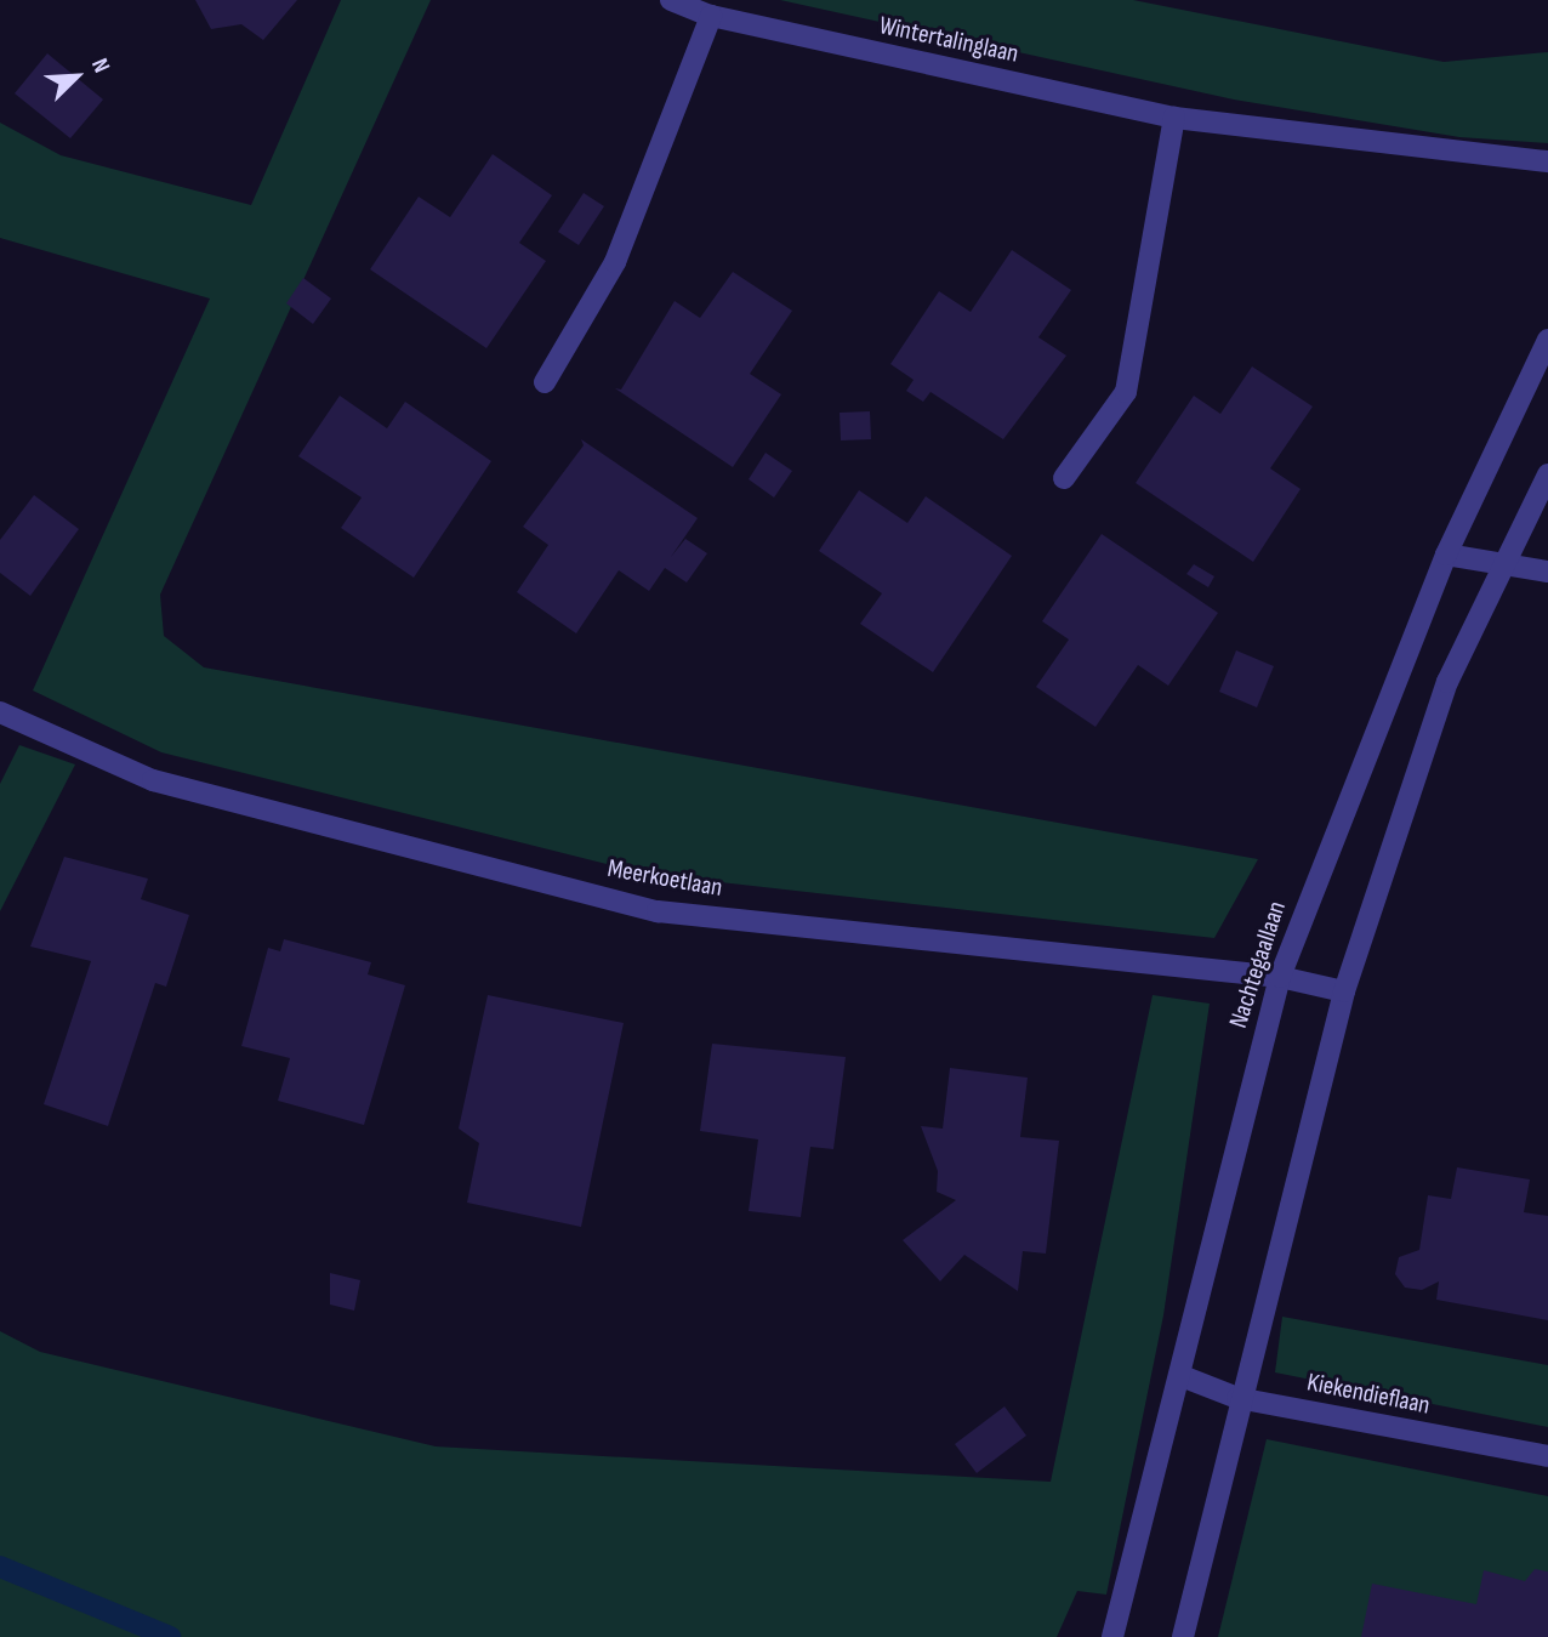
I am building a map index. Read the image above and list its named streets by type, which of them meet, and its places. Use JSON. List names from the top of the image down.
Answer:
{
  "streets": {
    "street": [
      "Wintertalinglaan",
      "Meerkoetlaan",
      "Nachtegaallaan",
      "Kiekendieflaan"
    ]
  },
  "crossings": [
    ["Meerkoetlaan", "Nachtegaallaan"],
    ["Nachtegaallaan", "Kiekendieflaan"]
  ],
  "north": "top right"
}
